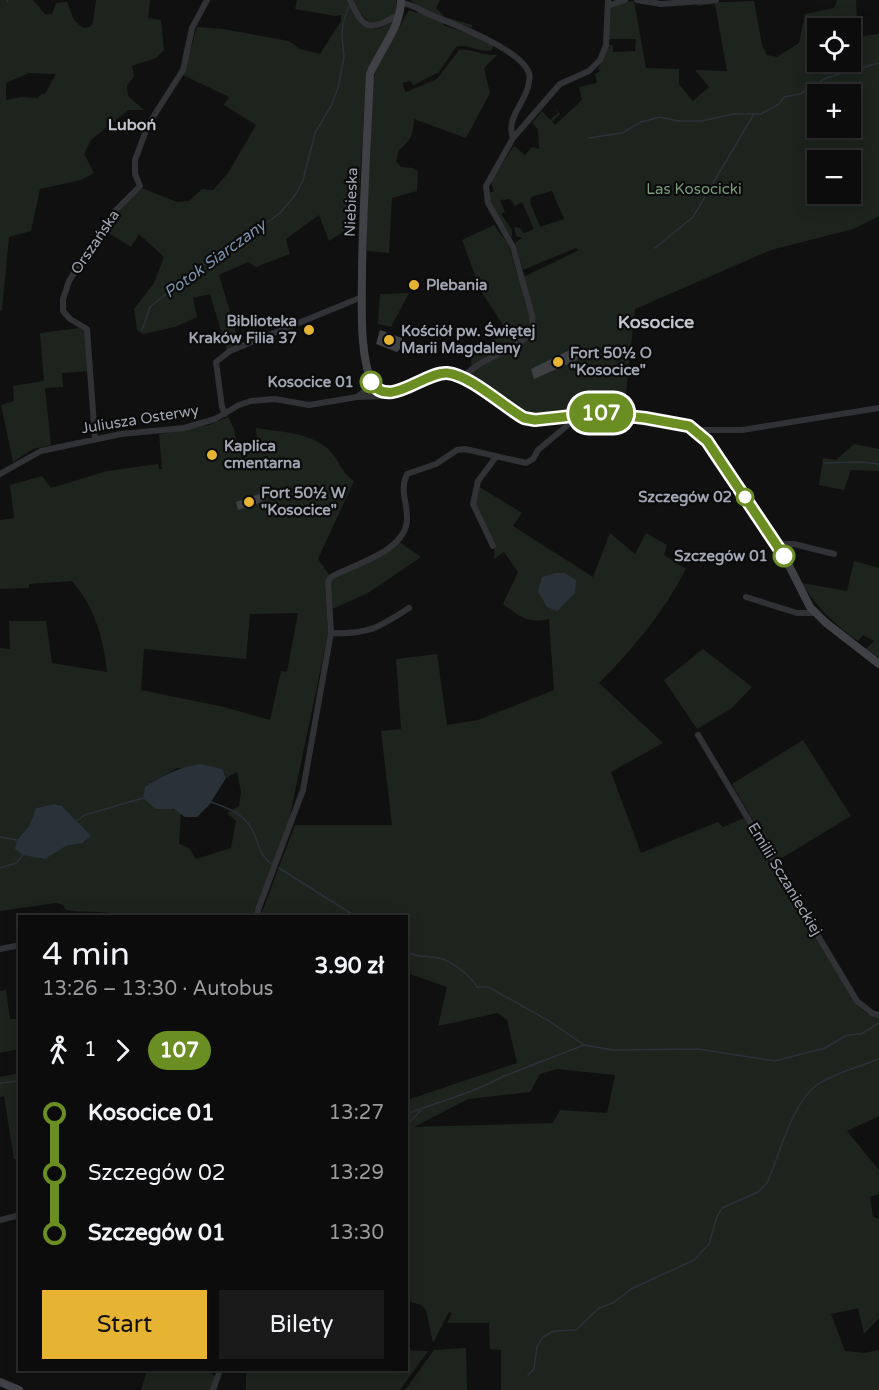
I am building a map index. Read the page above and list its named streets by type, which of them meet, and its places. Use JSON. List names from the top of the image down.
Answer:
{
  "streets": {
    "street": [
      "Niebieska",
      "Orszańska",
      "Juliusza Osterwy",
      "Emilii Sczanieckiej"
    ]
  },
  "crossings": [
    ["Niebieska", "Juliusza Osterwy"],
    ["Orszańska", "Juliusza Osterwy"]
  ],
  "districts": ["Luboń", "Kosocice"],
  "water": ["Potok Siarczany"],
  "parks": ["Las Kosocicki"],
  "places": [
    "Plebania",
    "Biblioteka Kraków Filia 37",
    "Kościół pw. Świętej Marii Magdaleny",
    "Fort 50½ O \"Kosocice\"",
    "Kosocice 01",
    "Kaplica cmentarna",
    "Szczegów 02",
    "Fort 50½ W \"Kosocice\"",
    "Szczegów 01"
  ],
  "lines": ["bus line 107"],
  "page": {
    "on_map": "107",
    "map_buttons": ["+", "−"],
    "heading": ["4 min", "13:26 – 13:30 · Autobus", "3.90 zł"],
    "legs": ["1", "107"],
    "list": [
      {
        "name": "Kosocice 01",
        "value": "13:27"
      },
      {
        "name": "Szczegów 02",
        "value": "13:29"
      },
      {
        "name": "Szczegów 01",
        "value": "13:30"
      }
    ],
    "buttons": ["Start", "Bilety"]
  }
}
